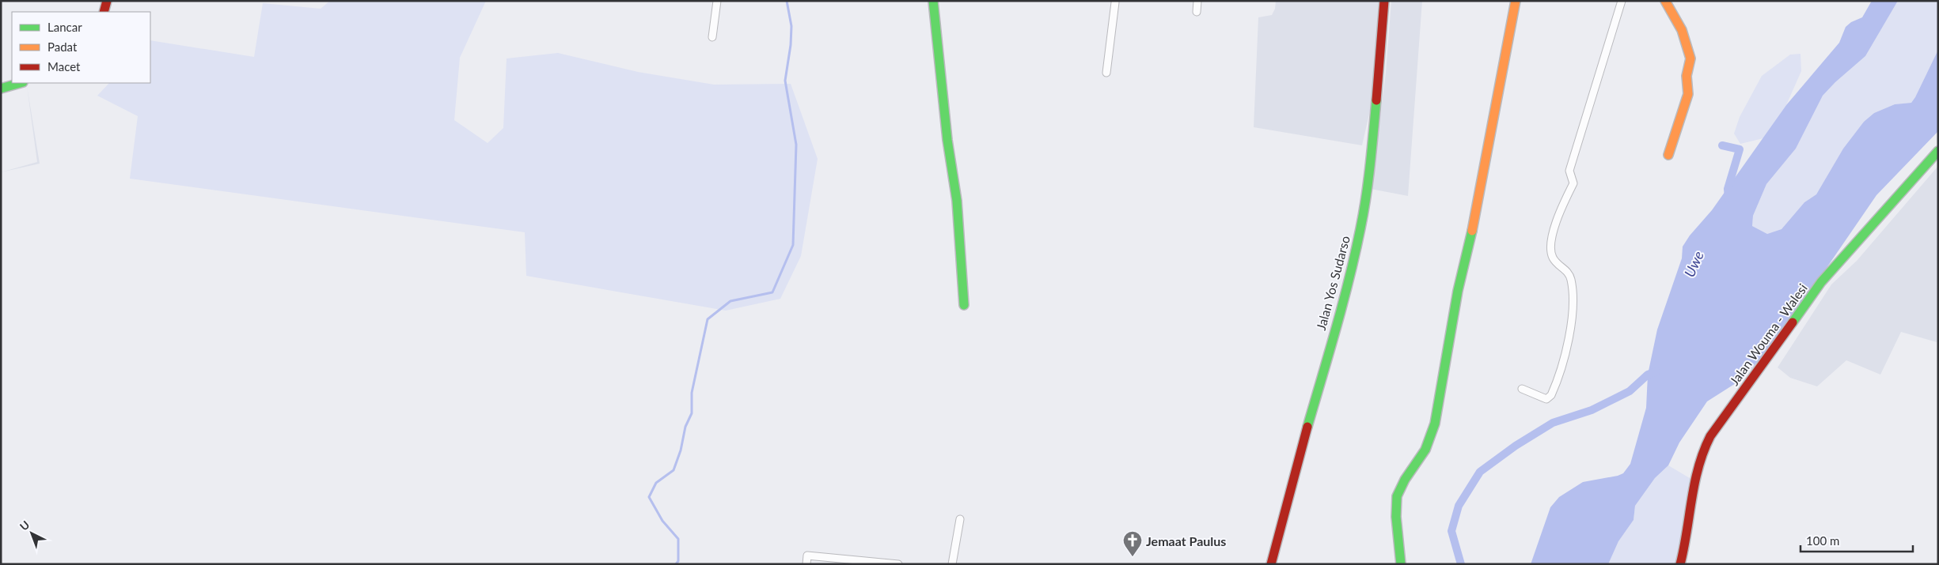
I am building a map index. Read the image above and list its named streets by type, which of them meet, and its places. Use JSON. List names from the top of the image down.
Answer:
{
  "streets": {
    "main road": ["Jalan Yos Sudarso", "Jalan Wouma - Walesi"]
  },
  "water": ["Uwe"],
  "places": {
    "church": ["Jemaat Paulus"]
  },
  "legend": ["Lancar", "Padat", "Macet"],
  "scale_bar": "100 m",
  "north": "top left"
}
